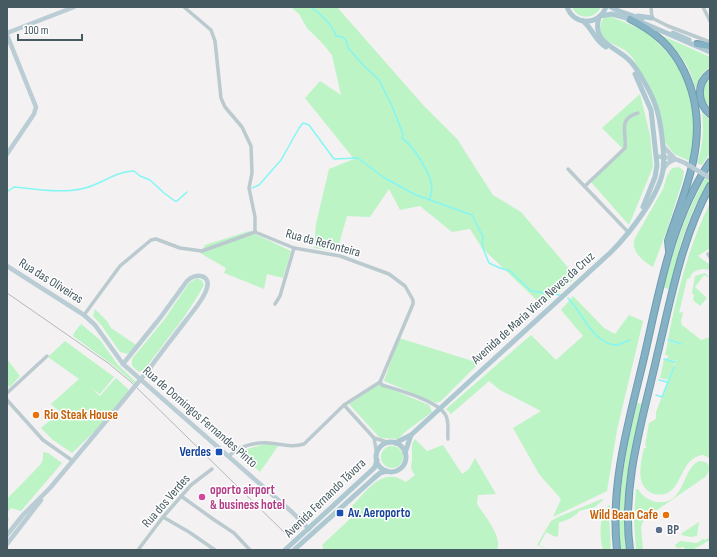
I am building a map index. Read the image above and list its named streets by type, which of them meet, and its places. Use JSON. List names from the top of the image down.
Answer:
{
  "streets": {
    "main road": [
      "Rua das Oliveiras",
      "Avenida de Maria Viera Neves da Cruz",
      "Rua de Domingos Fernandes Pinto",
      "Avenida Fernando Távora"
    ],
    "street": ["Rua da Refonteira", "Rua dos Verdes"]
  },
  "crossings": [
    ["Rua das Oliveiras", "Rua de Domingos Fernandes Pinto"],
    ["Rua de Domingos Fernandes Pinto", "Avenida Fernando Távora"]
  ],
  "places": {
    "other": [
      "Rio Steak House",
      "oporto airport & business hotel",
      "Wild Bean Cafe",
      "BP"
    ],
    "transit": ["Verdes", "Av. Aeroporto"]
  },
  "scale_bar": "100 m"
}
